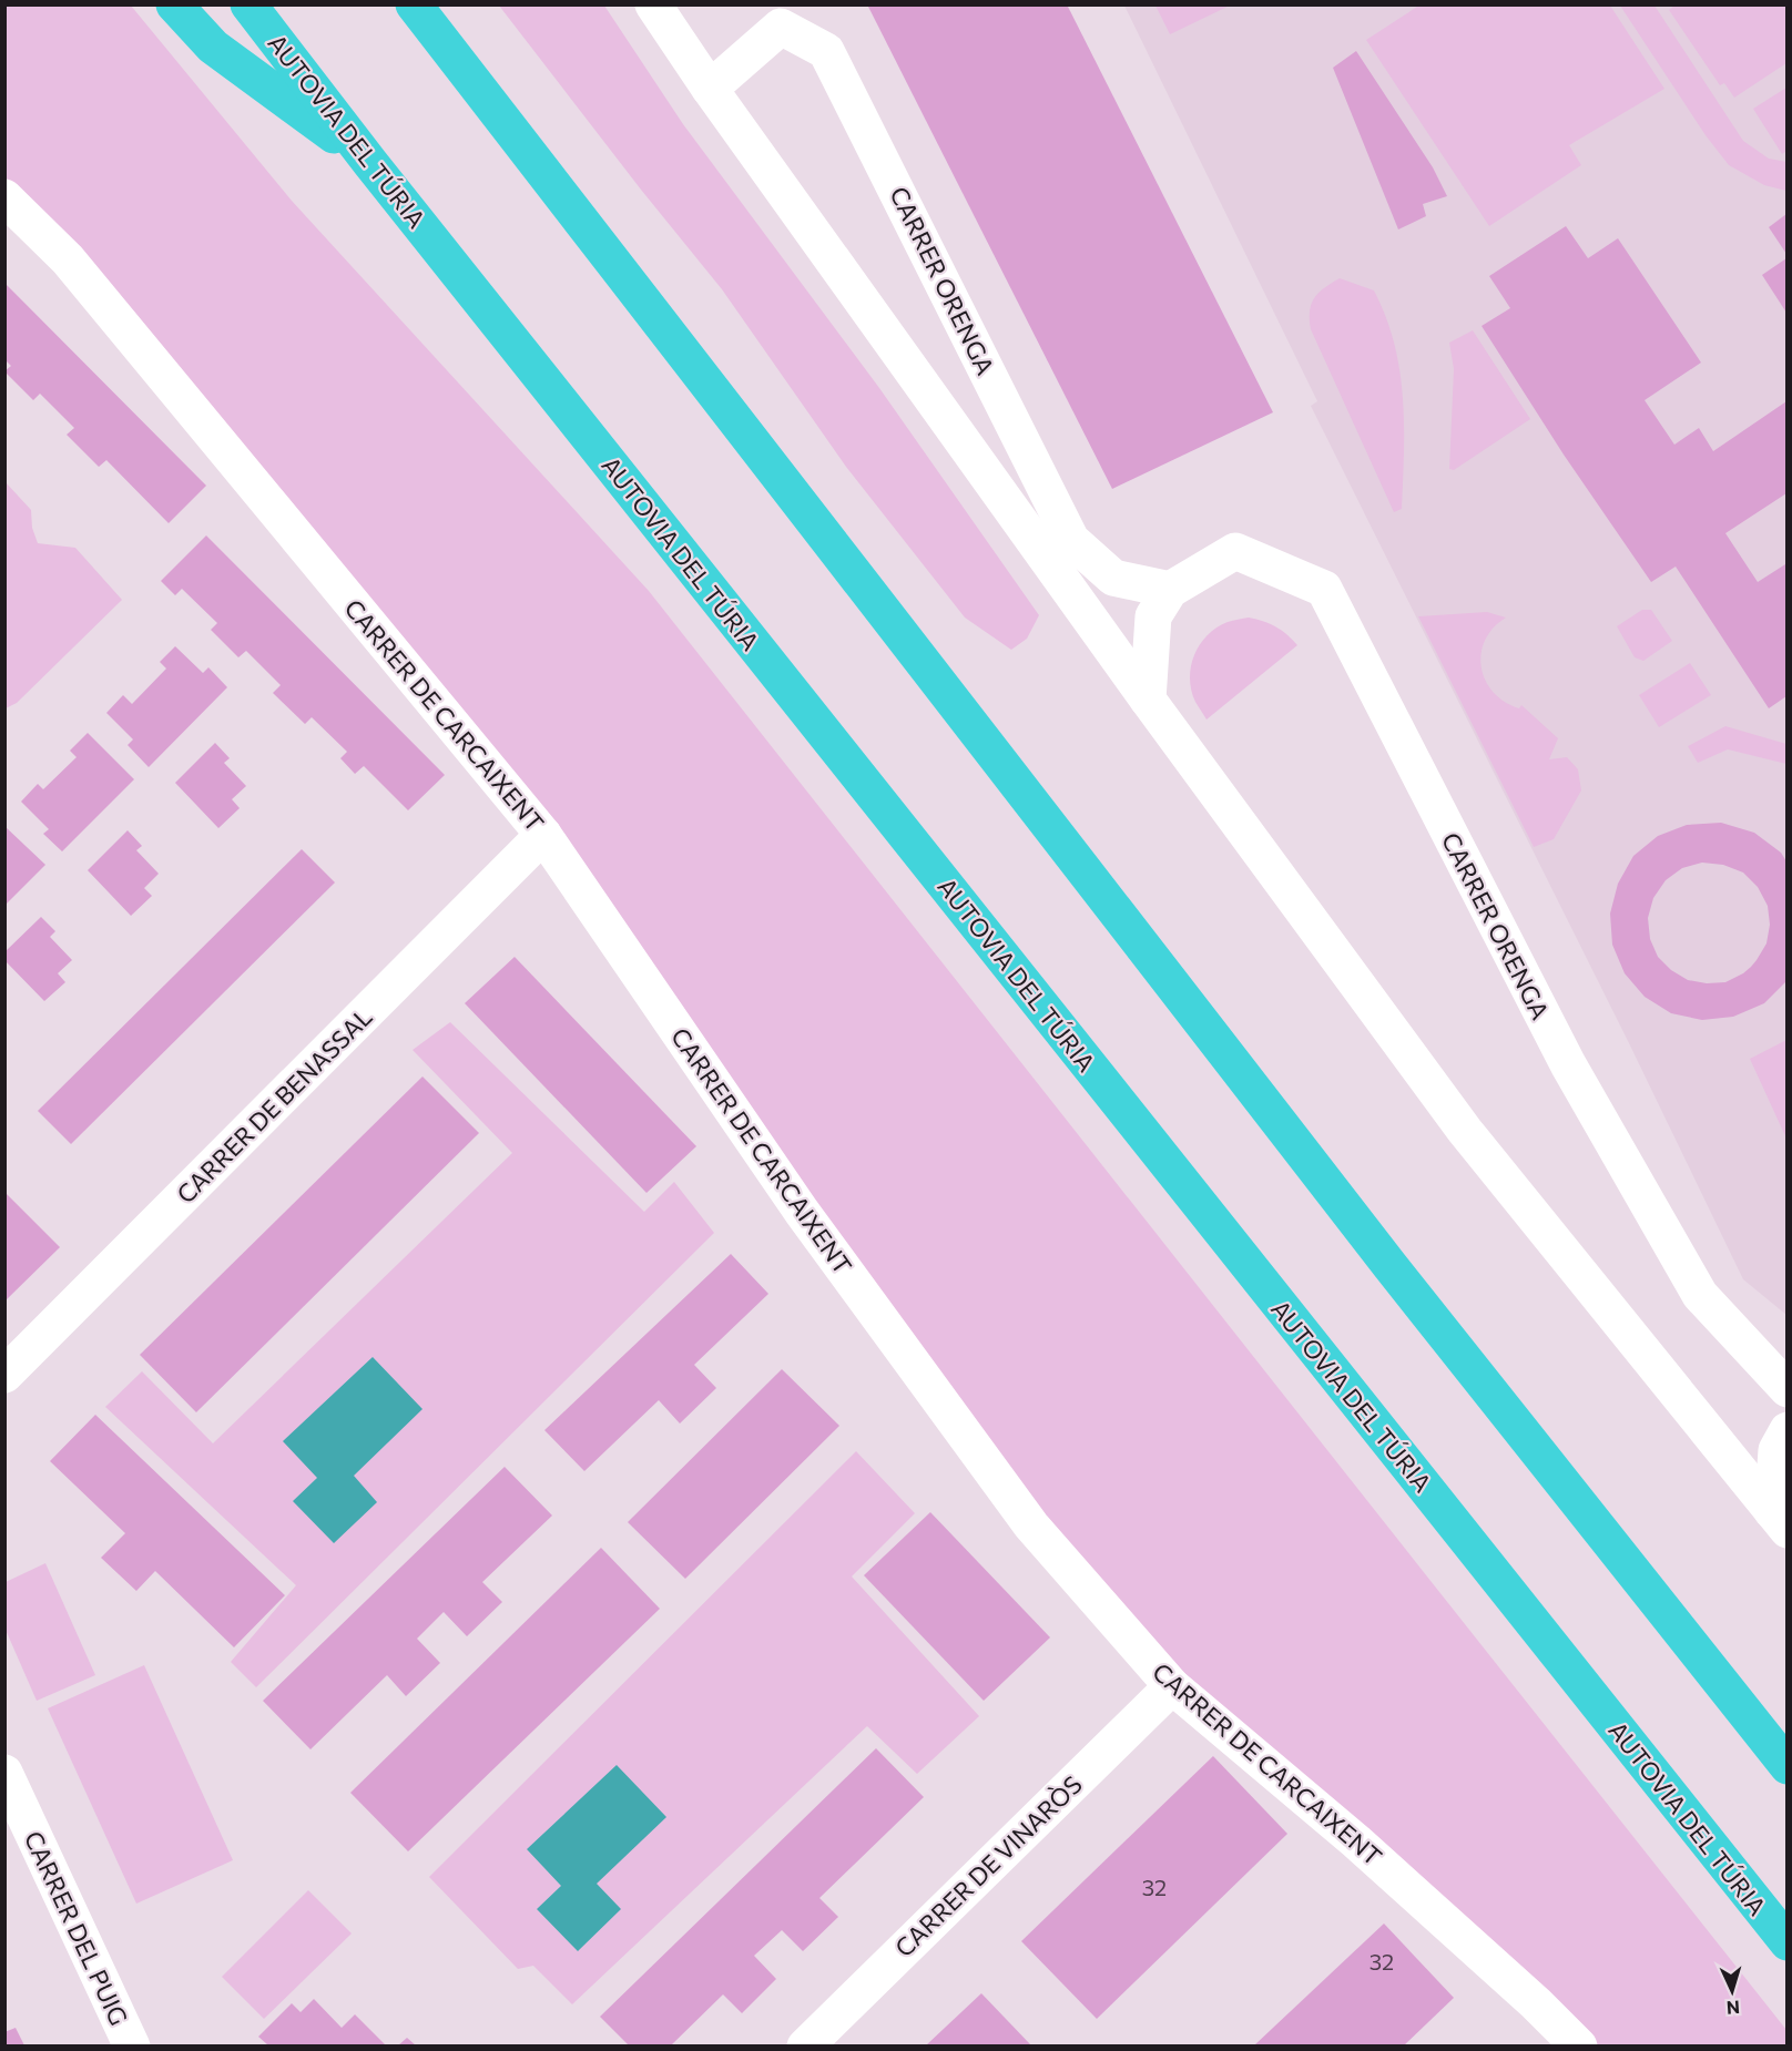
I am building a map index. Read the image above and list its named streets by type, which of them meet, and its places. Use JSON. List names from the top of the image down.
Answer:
{
  "streets": {
    "highway": ["AUTOVIA DEL TÚRIA"],
    "street": [
      "CARRER ORENGA",
      "CARRER DE CARCAIXENT",
      "CARRER DE BENASSAL",
      "CARRER DE VINARÒS",
      "CARRER DEL PUIG"
    ]
  },
  "crossings": [
    ["CARRER DE CARCAIXENT", "CARRER DE BENASSAL"],
    ["CARRER DE CARCAIXENT", "CARRER DE VINARÒS"]
  ],
  "house_numbers": ["32", "32"],
  "north": "bottom"
}
